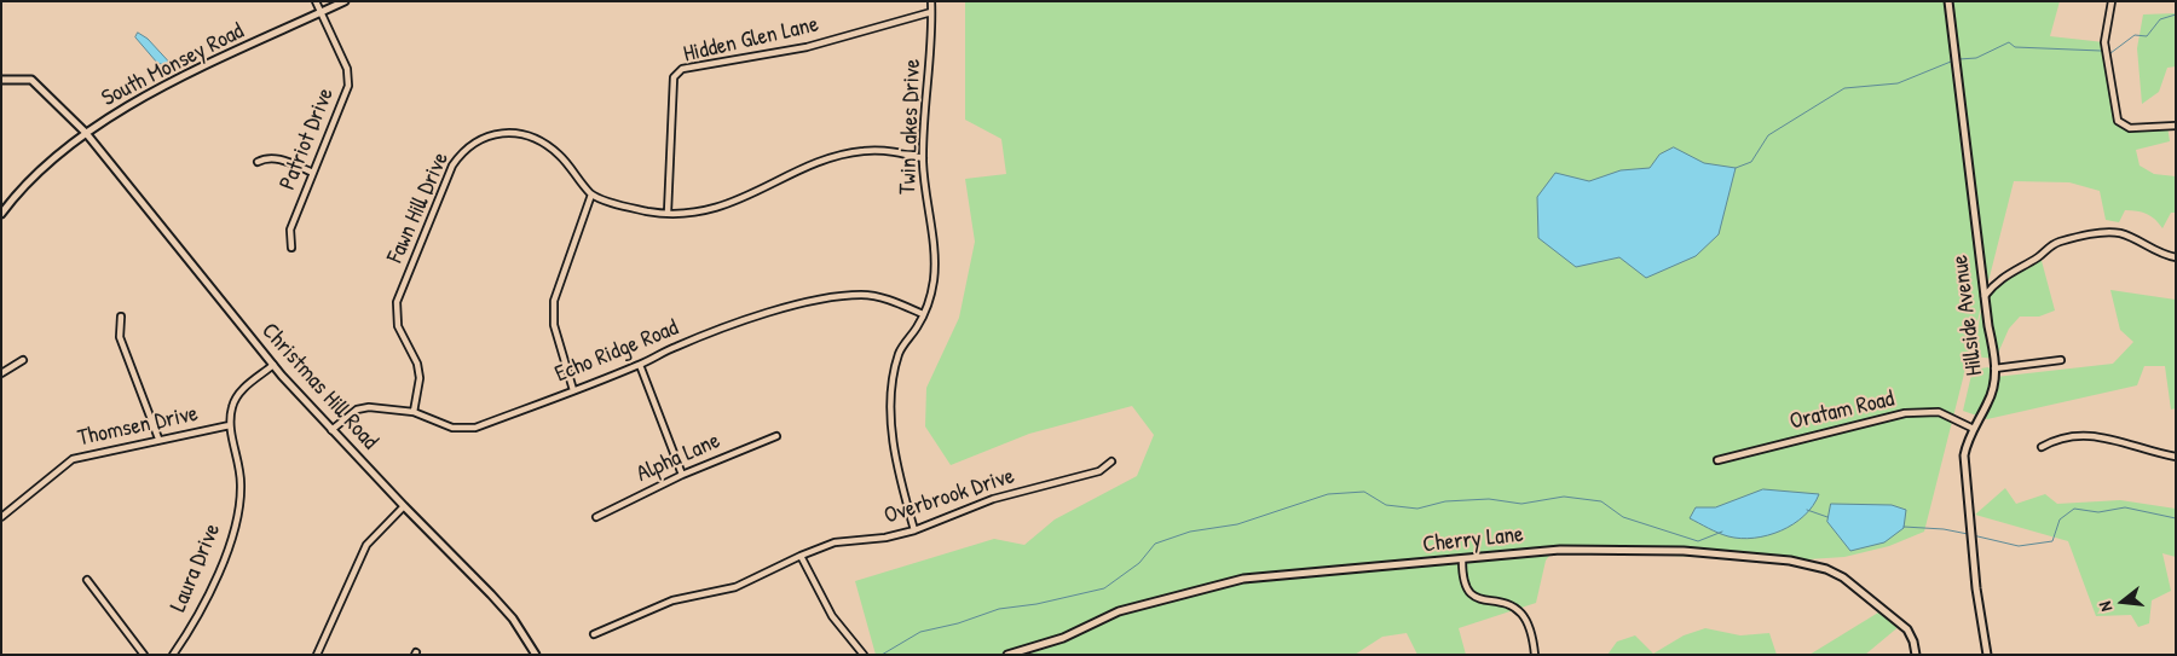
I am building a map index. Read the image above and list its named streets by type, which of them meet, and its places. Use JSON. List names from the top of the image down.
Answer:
{
  "streets": {
    "street": [
      "Hidden Glen Lane",
      "South Monsey Road",
      "Twin Lakes Drive",
      "Patriot Drive",
      "Fawn Hill Drive",
      "Hillside Avenue",
      "Echo Ridge Road",
      "Christmas Hill Road",
      "Oratam Road",
      "Thomsen Drive",
      "Alpha Lane",
      "Overbrook Drive",
      "Cherry Lane",
      "Laura Drive"
    ]
  },
  "crossings": [
    ["Hidden Glen Lane", "Twin Lakes Drive"],
    ["South Monsey Road", "Patriot Drive"],
    ["South Monsey Road", "Christmas Hill Road"],
    ["Twin Lakes Drive", "Echo Ridge Road"],
    ["Twin Lakes Drive", "Overbrook Drive"],
    ["Fawn Hill Drive", "Echo Ridge Road"],
    ["Hillside Avenue", "Oratam Road"],
    ["Echo Ridge Road", "Christmas Hill Road"],
    ["Christmas Hill Road", "Laura Drive"],
    ["Thomsen Drive", "Laura Drive"]
  ],
  "north": "left"
}
